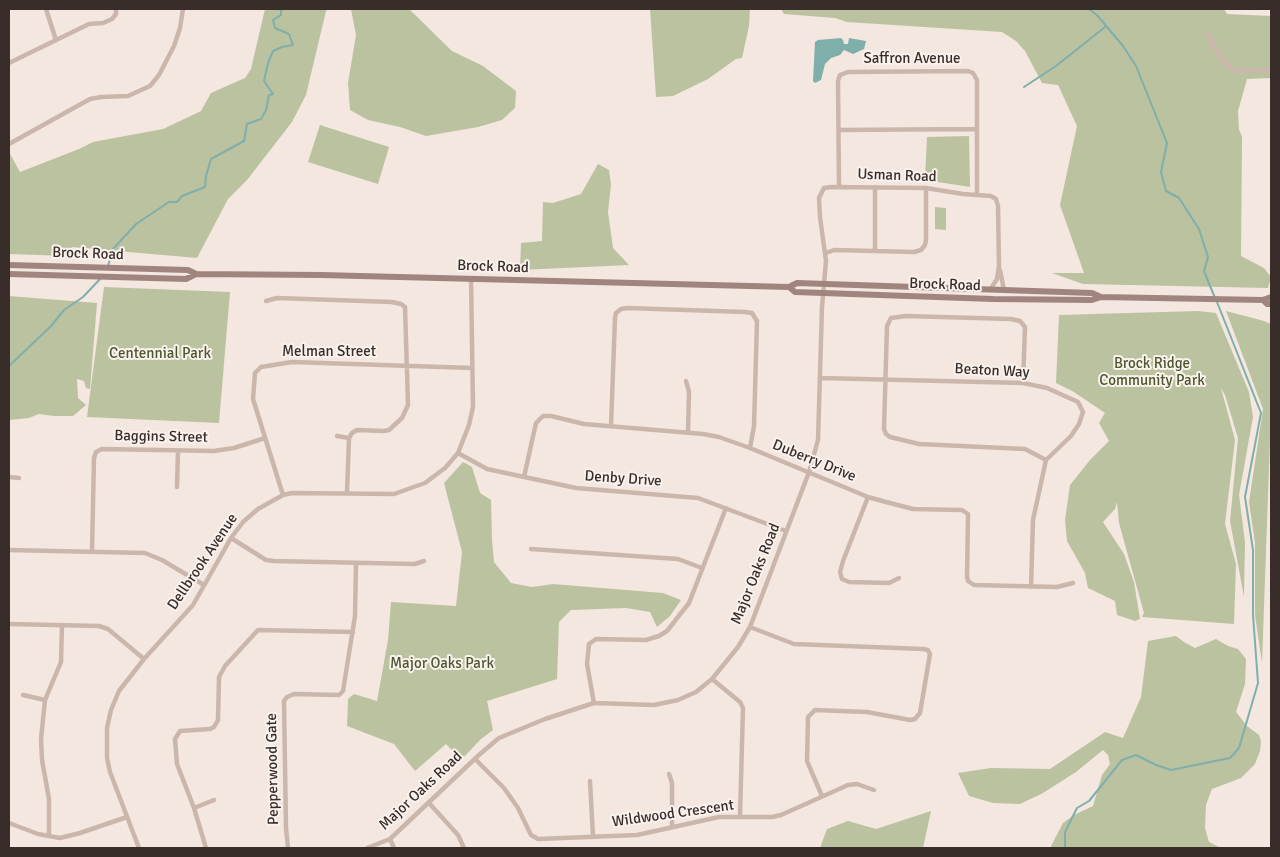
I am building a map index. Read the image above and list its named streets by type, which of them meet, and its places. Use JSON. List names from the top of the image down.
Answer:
{
  "streets": {
    "main road": ["Brock Road"],
    "street": [
      "Saffron Avenue",
      "Usman Road",
      "Melman Street",
      "Beaton Way",
      "Baggins Street",
      "Duberry Drive",
      "Denby Drive",
      "Dellbrook Avenue",
      "Major Oaks Road",
      "Pepperwood Gate",
      "Wildwood Crescent"
    ]
  },
  "crossings": [
    ["Saffron Avenue", "Usman Road"],
    ["Usman Road", "Brock Road"],
    ["Usman Road", "Major Oaks Road"],
    ["Brock Road", "Dellbrook Avenue"],
    ["Brock Road", "Major Oaks Road"],
    ["Melman Street", "Baggins Street"],
    ["Melman Street", "Dellbrook Avenue"],
    ["Beaton Way", "Major Oaks Road"],
    ["Duberry Drive", "Denby Drive"],
    ["Duberry Drive", "Major Oaks Road"],
    ["Denby Drive", "Dellbrook Avenue"],
    ["Denby Drive", "Major Oaks Road"],
    ["Major Oaks Road", "Wildwood Crescent"]
  ],
  "parks": ["Centennial Park", "Brock Ridge Community Park", "Major Oaks Park"]
}
